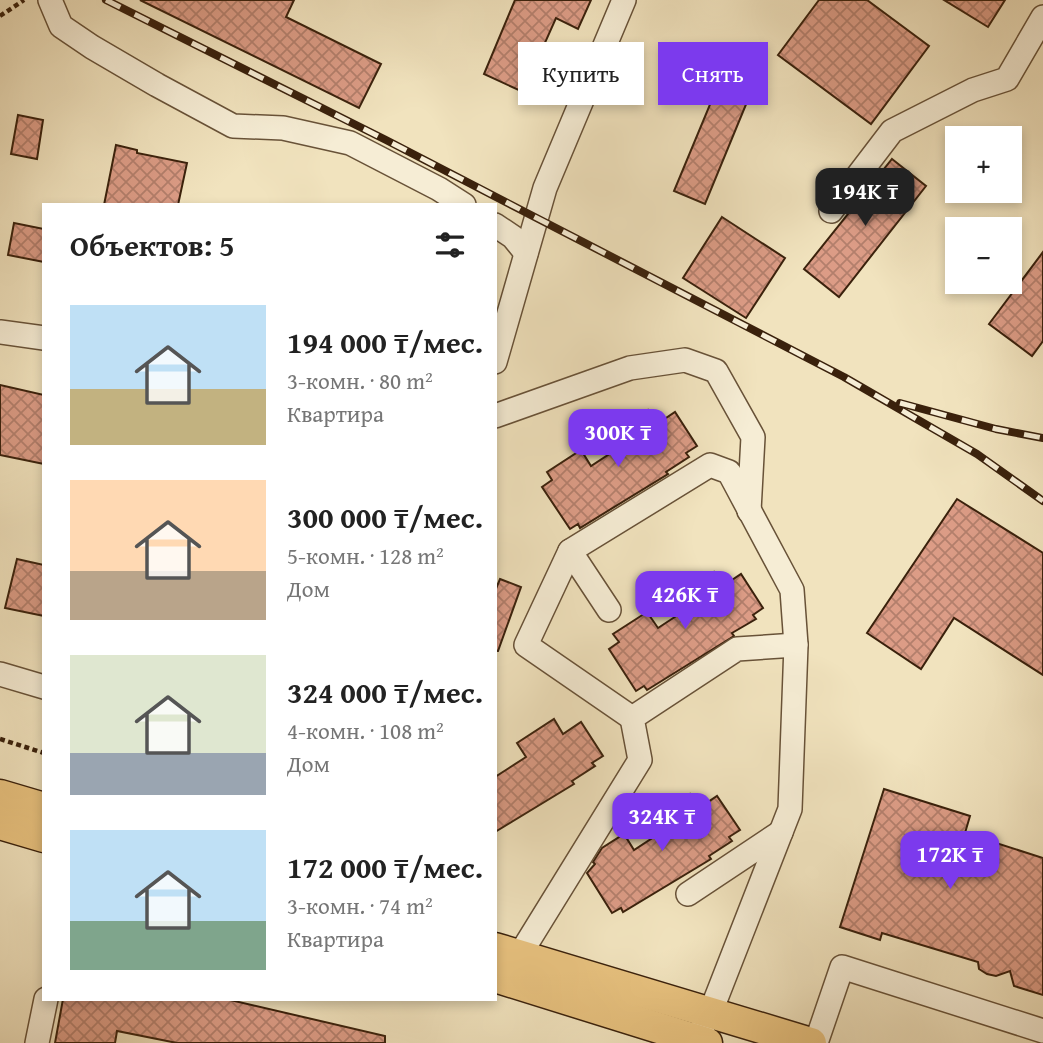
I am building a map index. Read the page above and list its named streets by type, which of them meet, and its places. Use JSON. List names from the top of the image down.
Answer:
{
  "page": {
    "chip": ["Купить", "Снять"],
    "map_buttons": ["+", "−"],
    "price": [
      "194K ₸",
      "300K ₸",
      "426K ₸",
      "324K ₸",
      "172K ₸"
    ],
    "heading": "Объектов: 5",
    "list": [
      {
        "name": "194 000 ₸/мес.",
        "note": "3-комн. · 80 m² · Квартира"
      },
      {
        "name": "300 000 ₸/мес.",
        "note": "5-комн. · 128 m² · Дом"
      },
      {
        "name": "324 000 ₸/мес.",
        "note": "4-комн. · 108 m² · Дом"
      },
      {
        "name": "172 000 ₸/мес.",
        "note": "3-комн. · 74 m² · Квартира"
      }
    ]
  }
}
